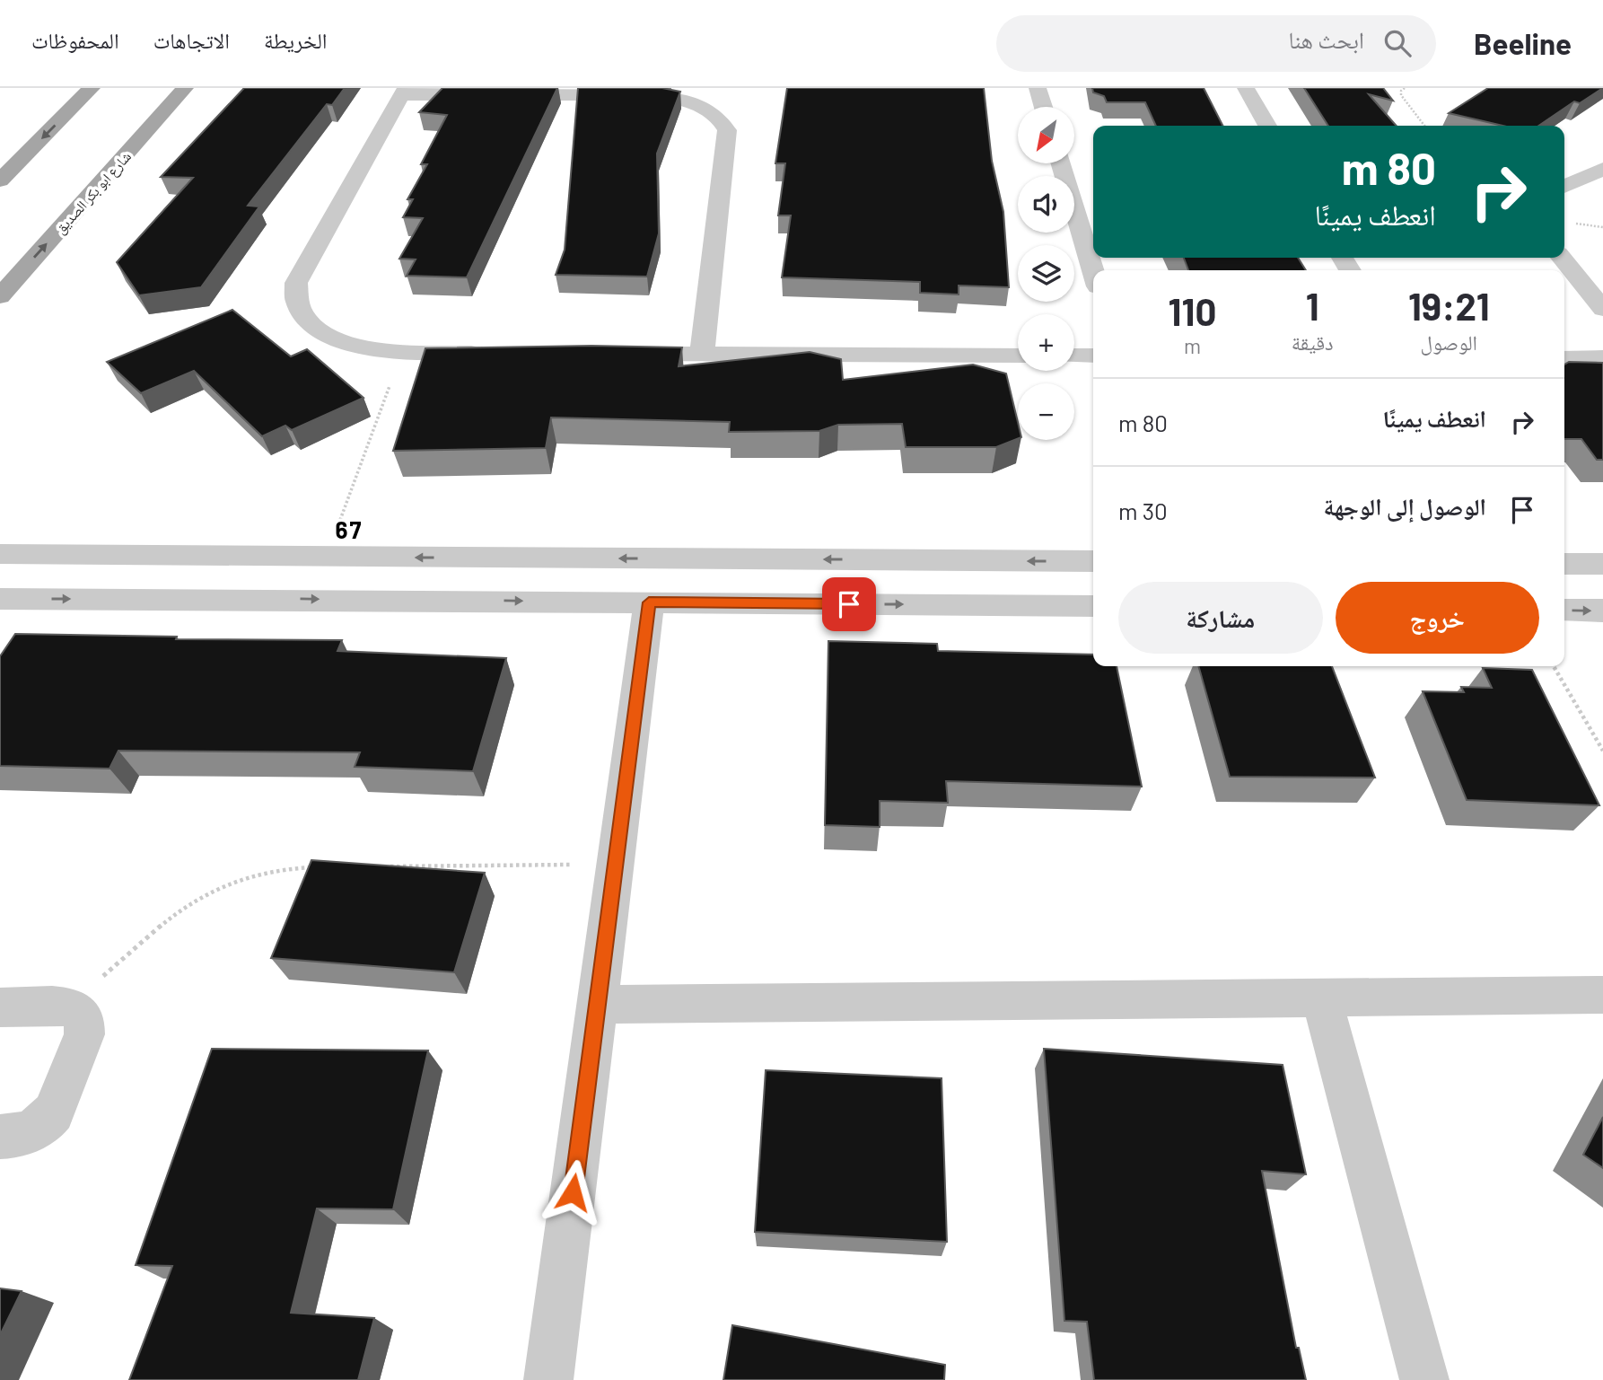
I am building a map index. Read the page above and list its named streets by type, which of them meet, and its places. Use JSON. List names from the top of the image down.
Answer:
{
  "streets": {
    "main road": ["شارع ابو بكر الصديق"]
  },
  "districts": ["67"],
  "north": "bottom left",
  "page": {
    "header": "Beeline",
    "search": "ابحث هنا",
    "nav": ["الخريطة", "الاتجاهات", "المحفوظات"],
    "map_buttons": ["+", "−"],
    "turn": ["80 m", "انعطف يمينًا"],
    "eta": [
      "19:21",
      "الوصول",
      "1",
      "دقيقة",
      "110",
      "m"
    ],
    "list": [
      {
        "name": "انعطف يمينًا",
        "value": "80 m"
      },
      {
        "name": "الوصول إلى الوجهة",
        "value": "30 m"
      }
    ],
    "buttons": ["خروج", "مشاركة"]
  }
}
